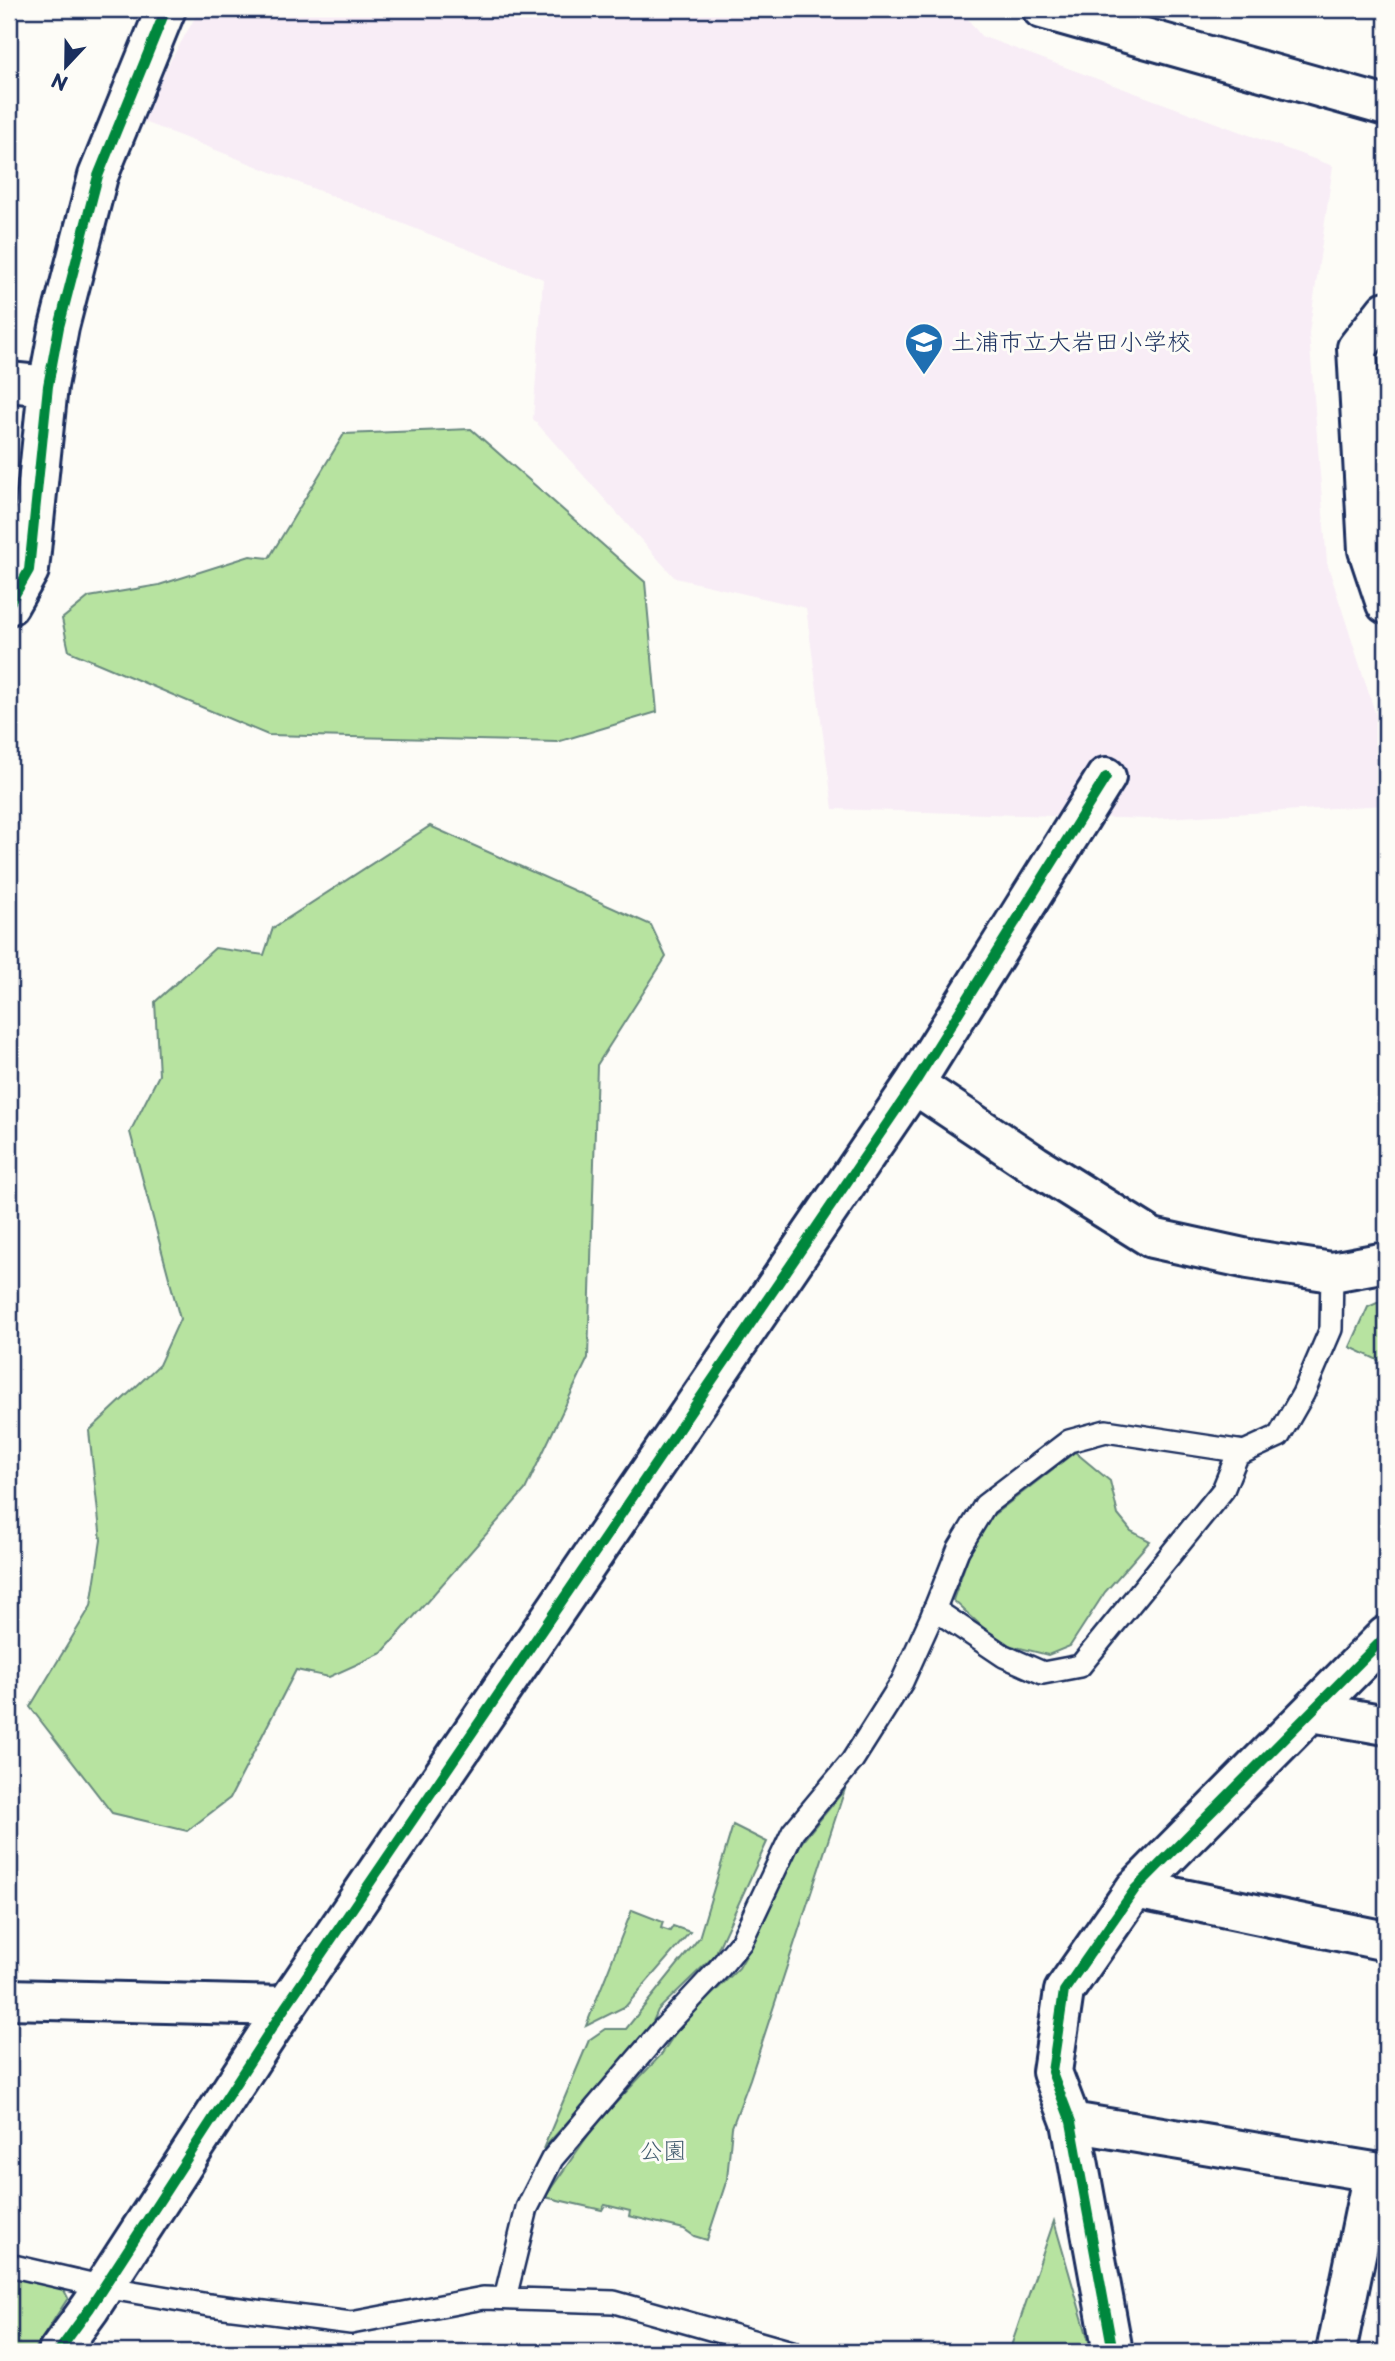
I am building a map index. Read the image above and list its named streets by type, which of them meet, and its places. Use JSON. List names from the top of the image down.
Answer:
{
  "parks": ["公園"],
  "places": {
    "school or university": ["土浦市立大岩田小学校"]
  },
  "north": "bottom"
}
